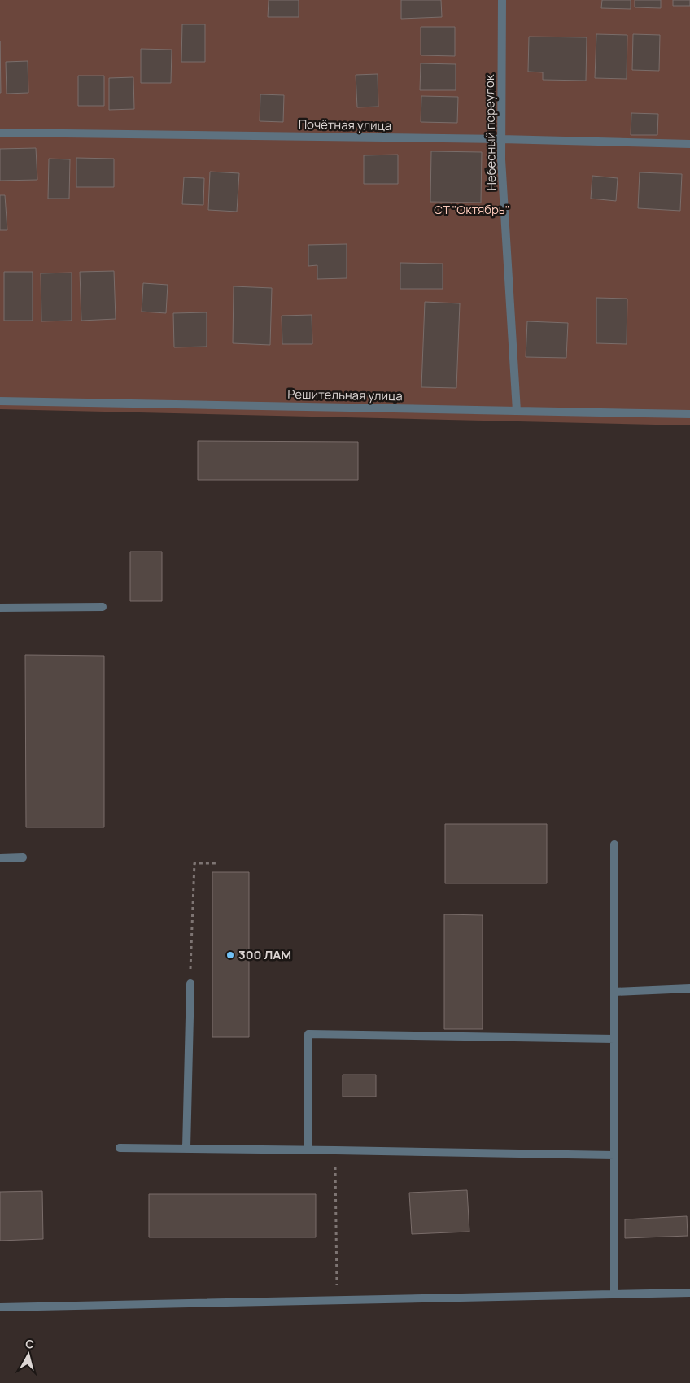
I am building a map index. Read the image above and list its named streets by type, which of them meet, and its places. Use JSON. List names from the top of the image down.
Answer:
{
  "streets": {
    "lane": ["Почётная улица", "Небесный переулок", "Решительная улица"]
  },
  "crossings": [
    ["Почётная улица", "Небесный переулок"],
    ["Небесный переулок", "Решительная улица"]
  ],
  "parks": ["СТ \"Октябрь\""],
  "places": ["300 ЛАМ"],
  "north": "top"
}
